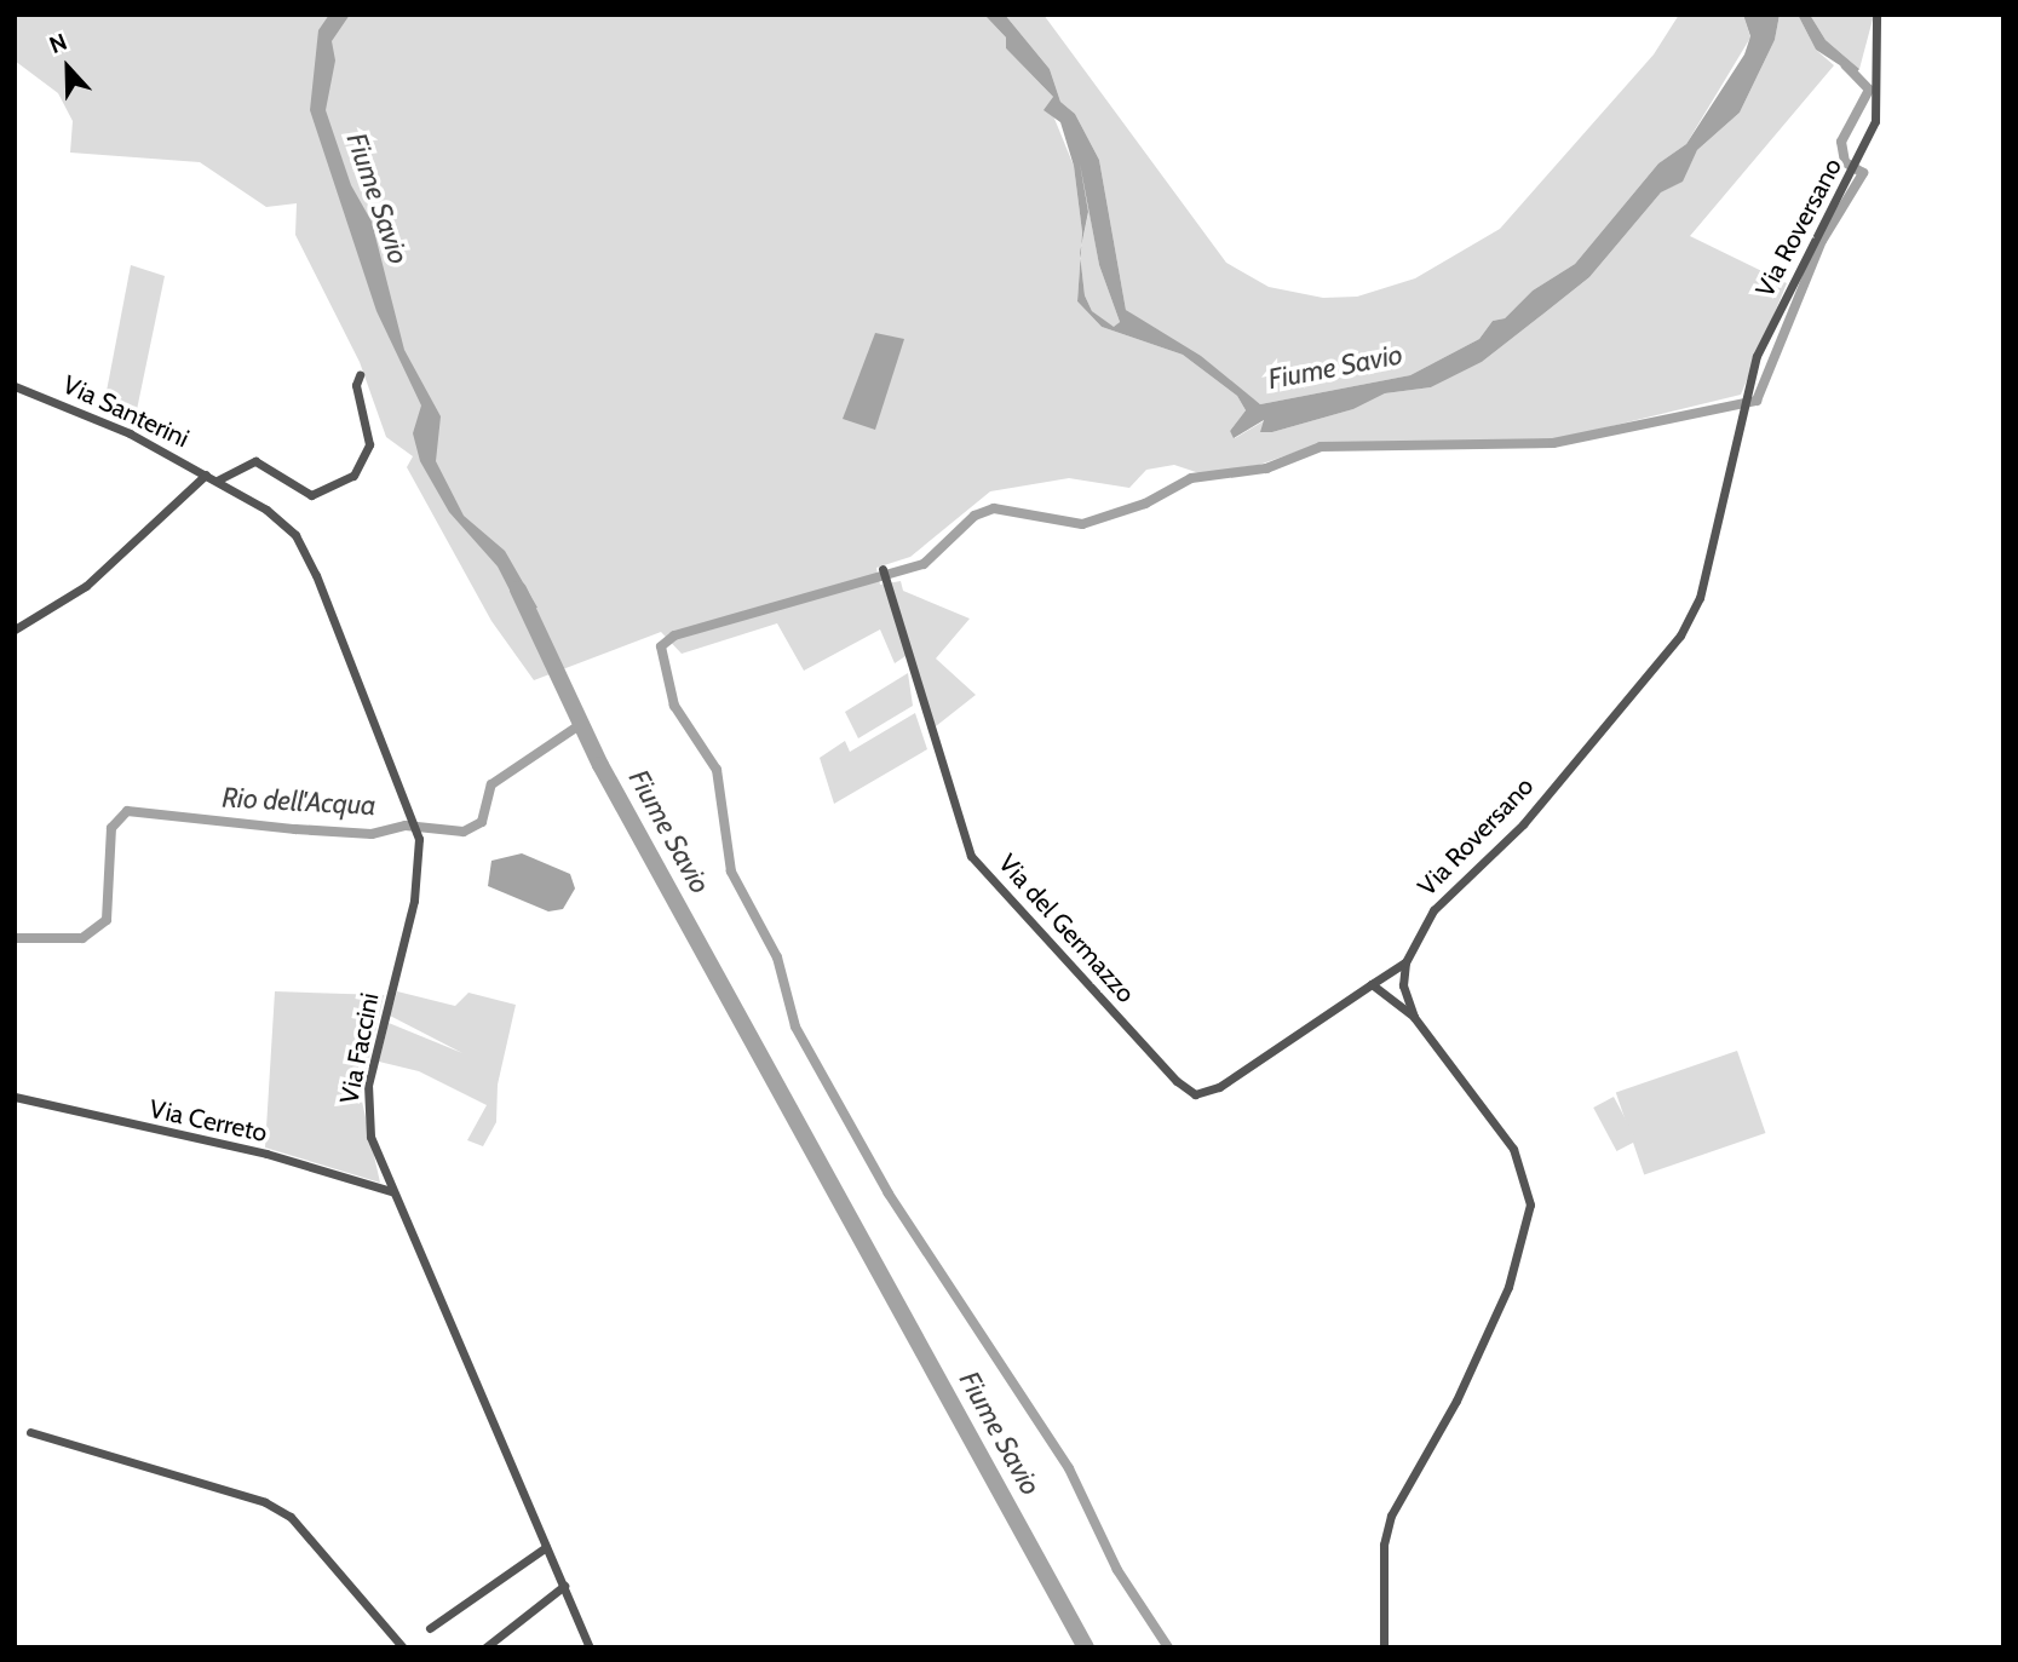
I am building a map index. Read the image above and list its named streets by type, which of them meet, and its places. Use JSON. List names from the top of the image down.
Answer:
{
  "streets": {
    "street": [
      "Via Roversano",
      "Via Santerini",
      "Via del Germazzo",
      "Via Faccini",
      "Via Cerreto"
    ]
  },
  "crossings": [
    ["Via Roversano", "Via del Germazzo"],
    ["Via Santerini", "Via Faccini"],
    ["Via Faccini", "Via Cerreto"]
  ],
  "water": ["Fiume Savio", "Rio dell'Acqua"],
  "north": "top"
}
